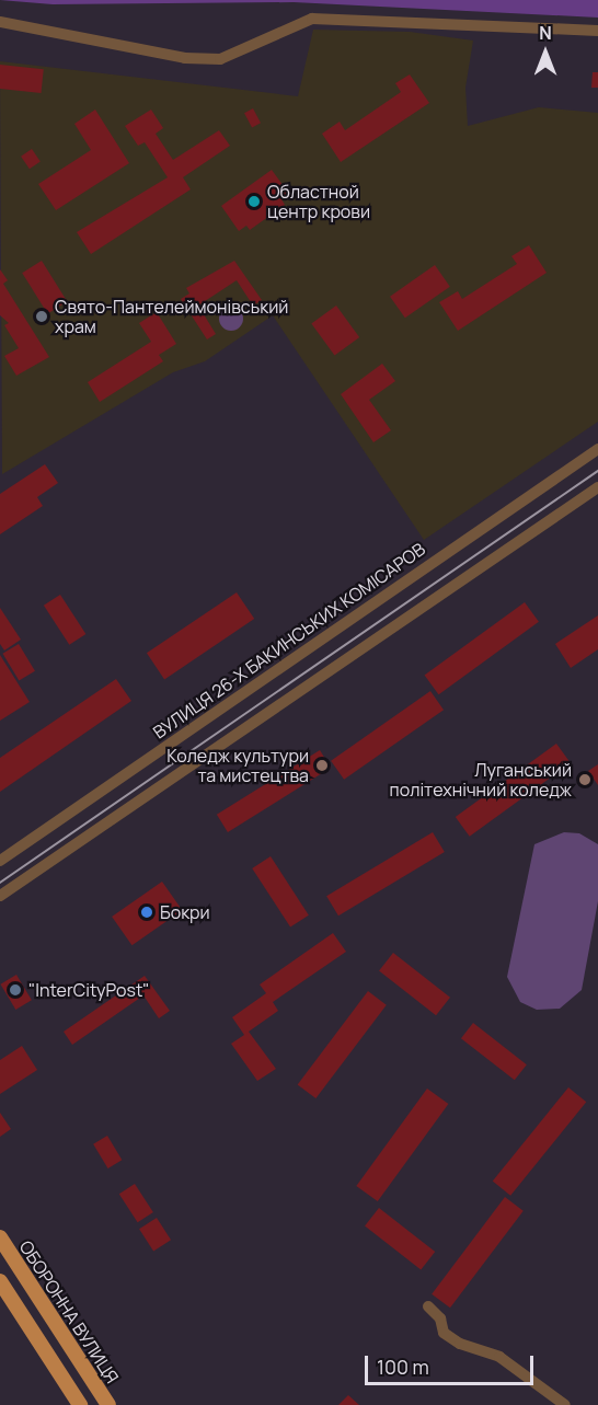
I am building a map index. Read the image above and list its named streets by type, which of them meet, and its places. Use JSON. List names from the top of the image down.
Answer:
{
  "streets": {
    "main road": ["ОБОРОННА ВУЛИЦЯ"],
    "street": ["ВУЛИЦЯ 26-Х БАКИНСЬКИХ КОМІСАРОВ"]
  },
  "places": [
    "Областной центр крови",
    "Свято-Пантелеймонівський храм",
    "Коледж культури та мистецтва",
    "Луганський політехнічний коледж",
    "Бокри",
    "\"InterCityPost\""
  ],
  "scale_bar": "100 m",
  "north": "top"
}
